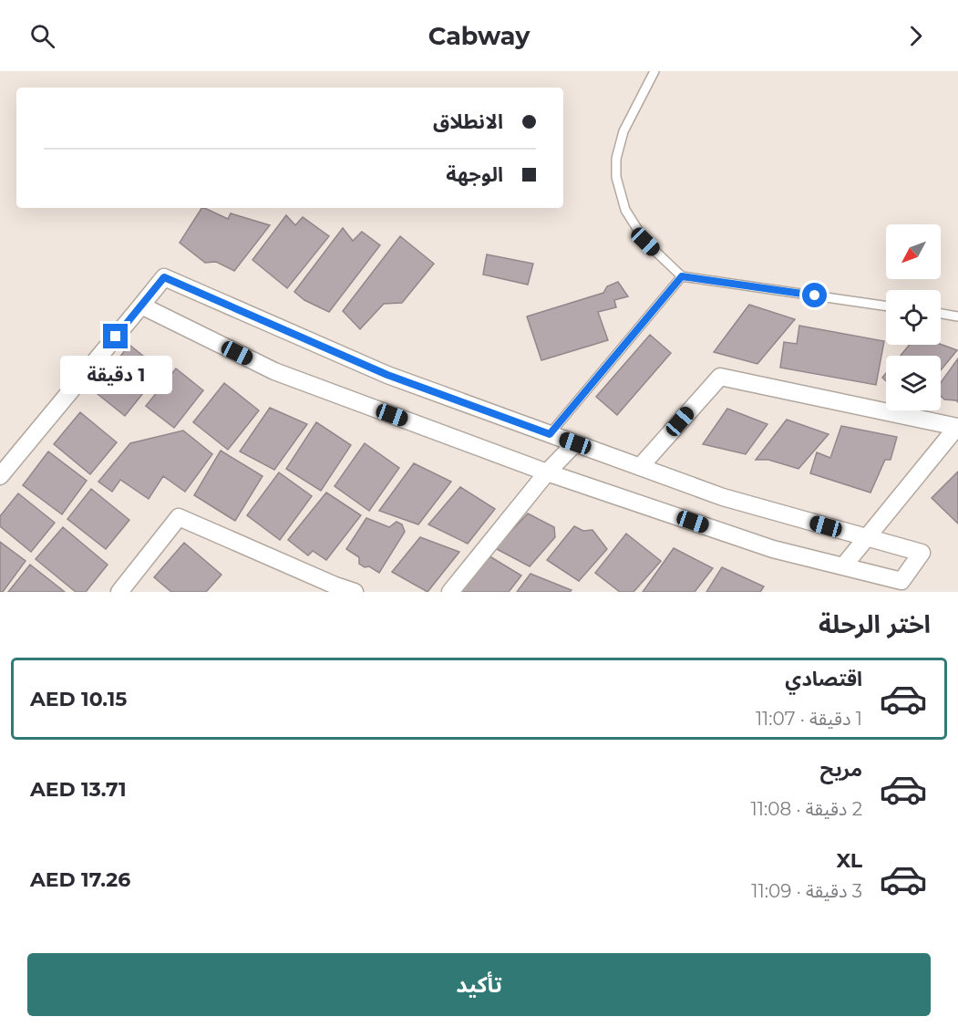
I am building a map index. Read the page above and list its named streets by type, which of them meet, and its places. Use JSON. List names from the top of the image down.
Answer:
{
  "north": "bottom left",
  "page": {
    "header": "Cabway",
    "banner": ["الانطلاق", "الوجهة"],
    "bubble": "1 دقيقة",
    "heading": "اختر الرحلة",
    "list": [
      {
        "name": "اقتصادي",
        "note": "1 دقيقة · 11:07",
        "value": "AED 10.15"
      },
      {
        "name": "مريح",
        "note": "2 دقيقة · 11:08",
        "value": "AED 13.71"
      },
      {
        "name": "XL",
        "note": "3 دقيقة · 11:09",
        "value": "AED 17.26"
      }
    ],
    "buttons": "تأكيد"
  }
}
